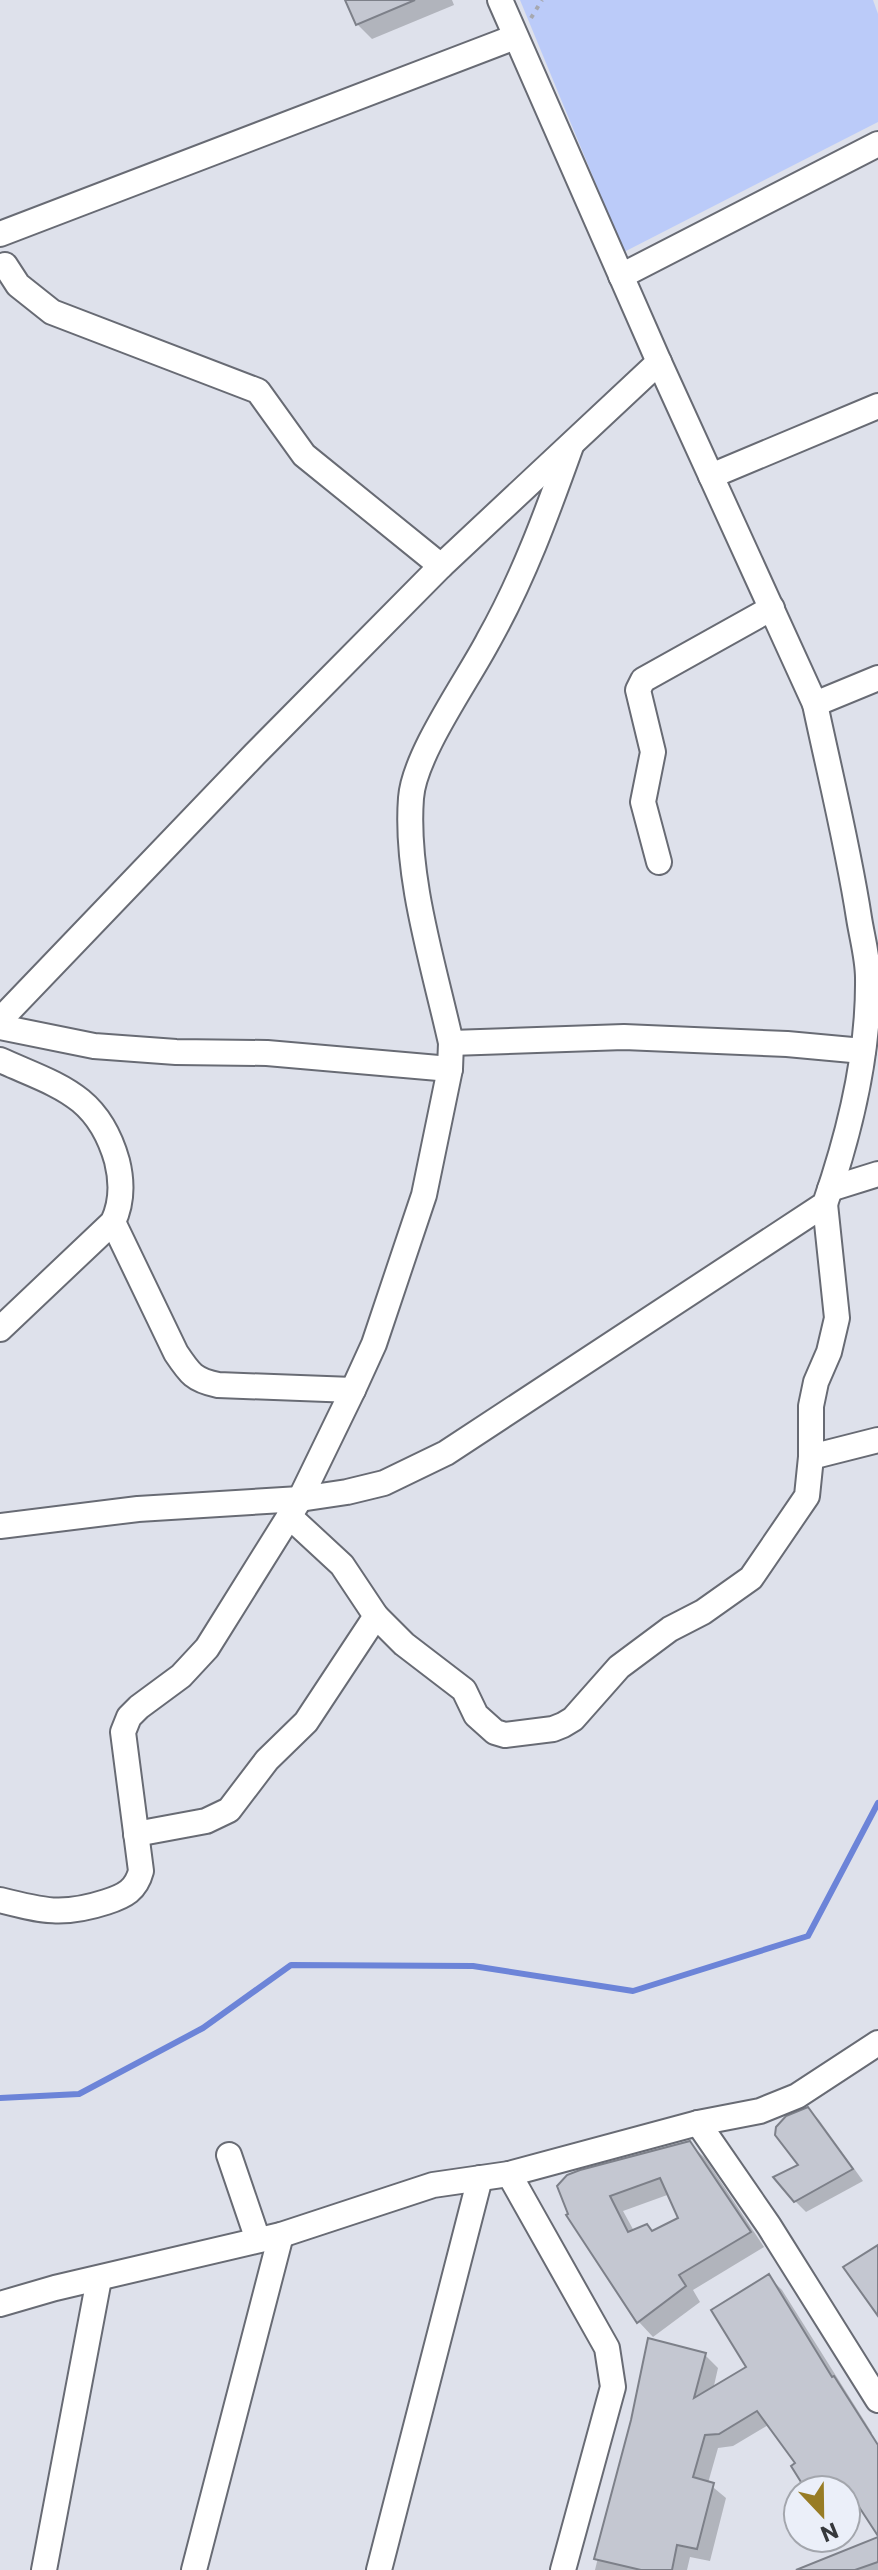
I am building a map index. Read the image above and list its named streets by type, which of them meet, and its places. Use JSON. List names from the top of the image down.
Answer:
{
  "north": "bottom"
}
